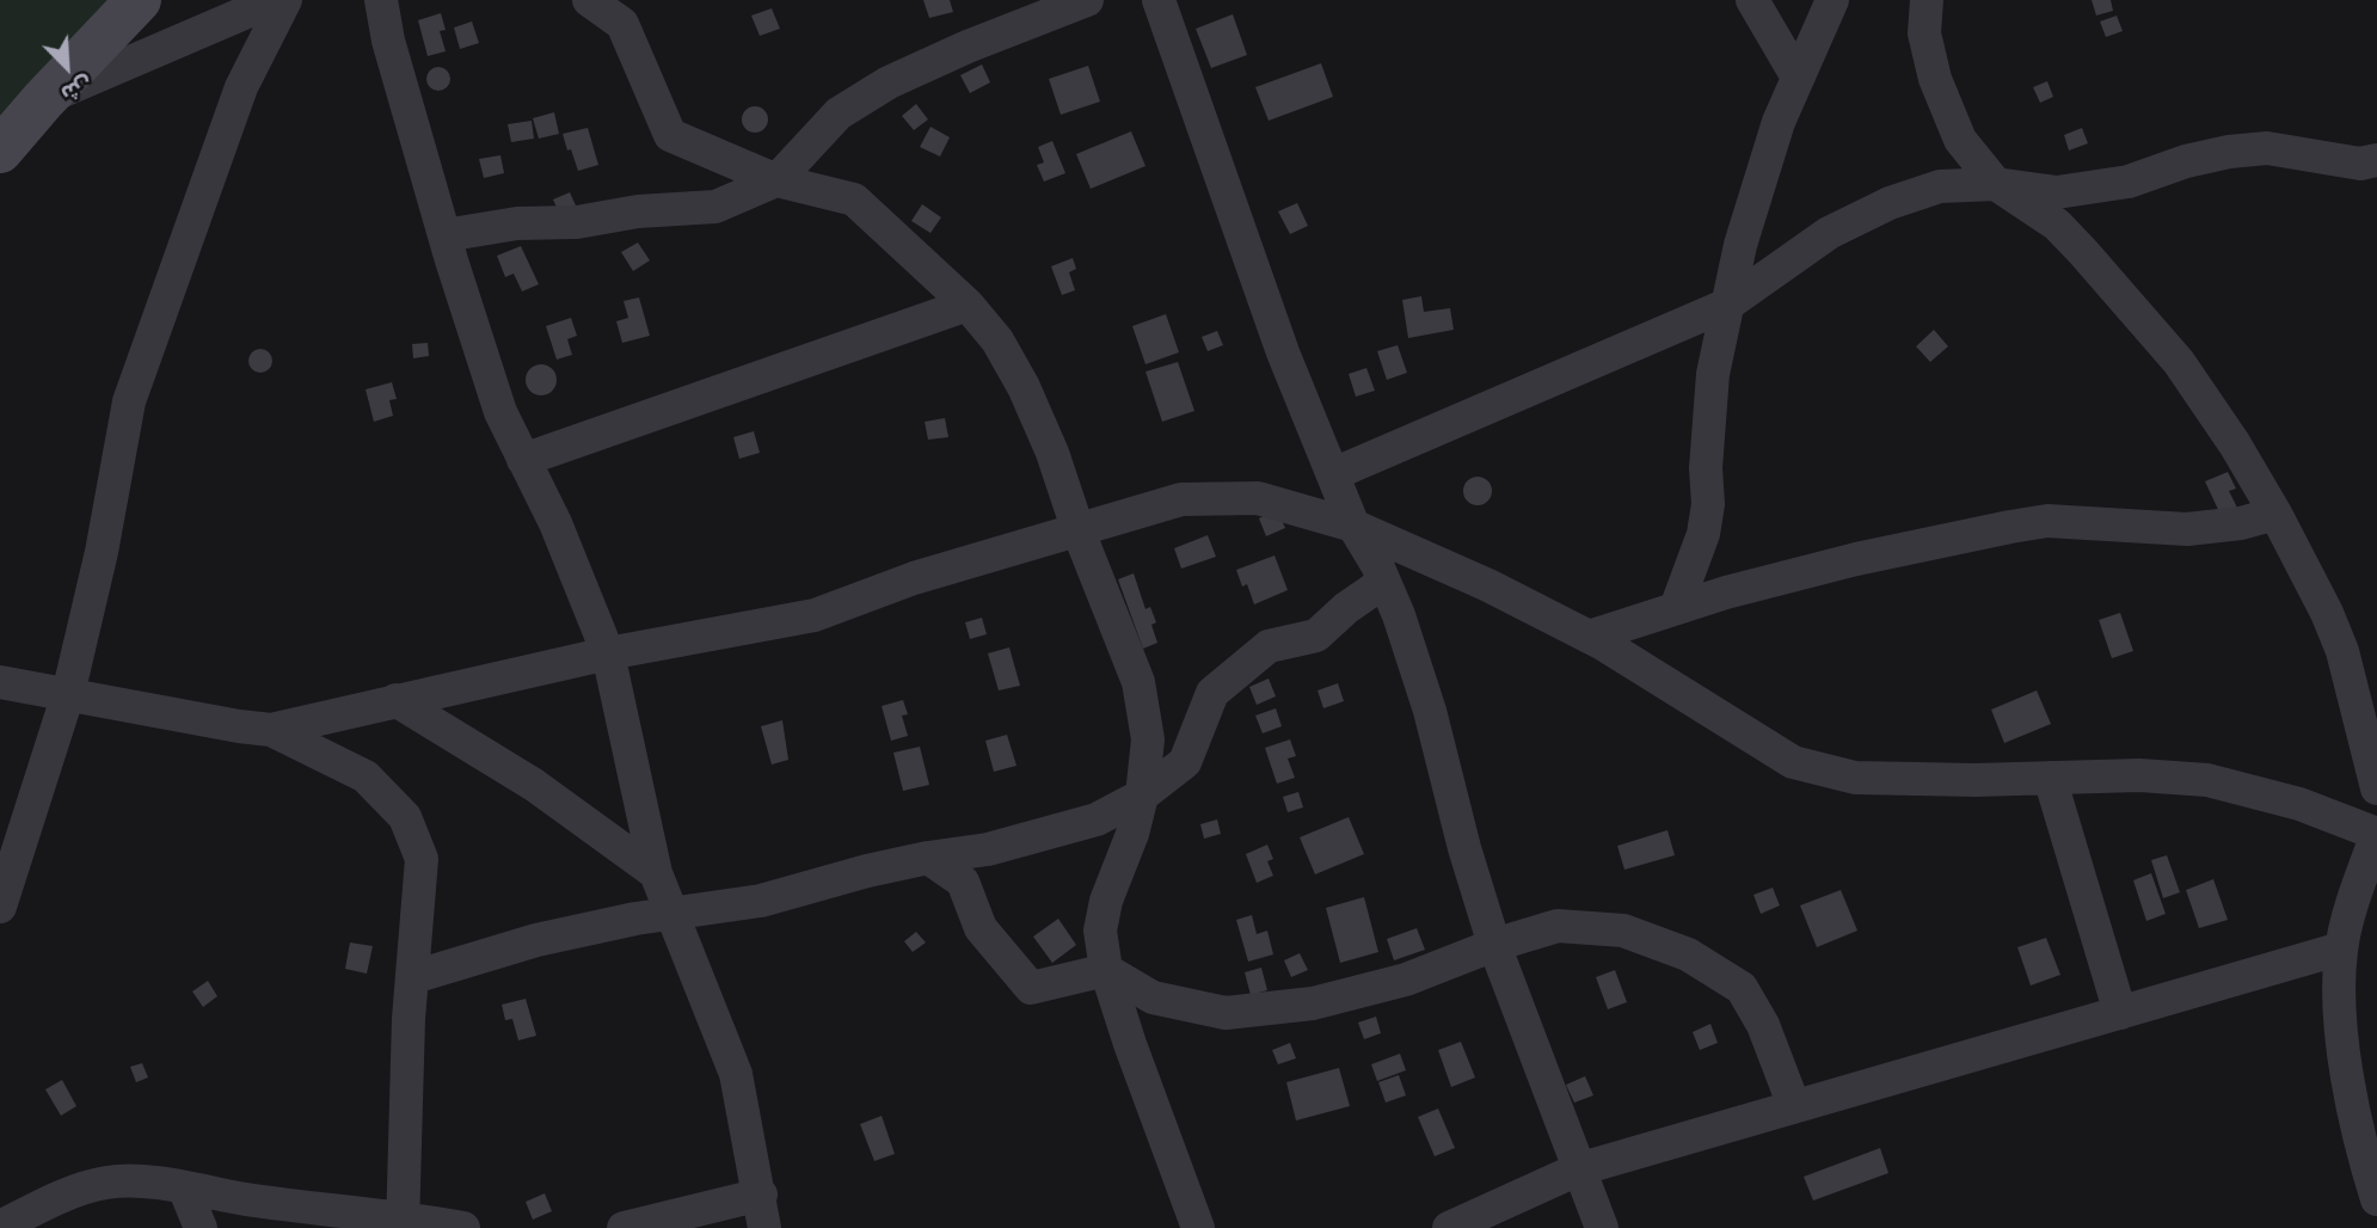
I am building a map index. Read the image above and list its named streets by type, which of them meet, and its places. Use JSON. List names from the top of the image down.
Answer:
{
  "north": "bottom right"
}
